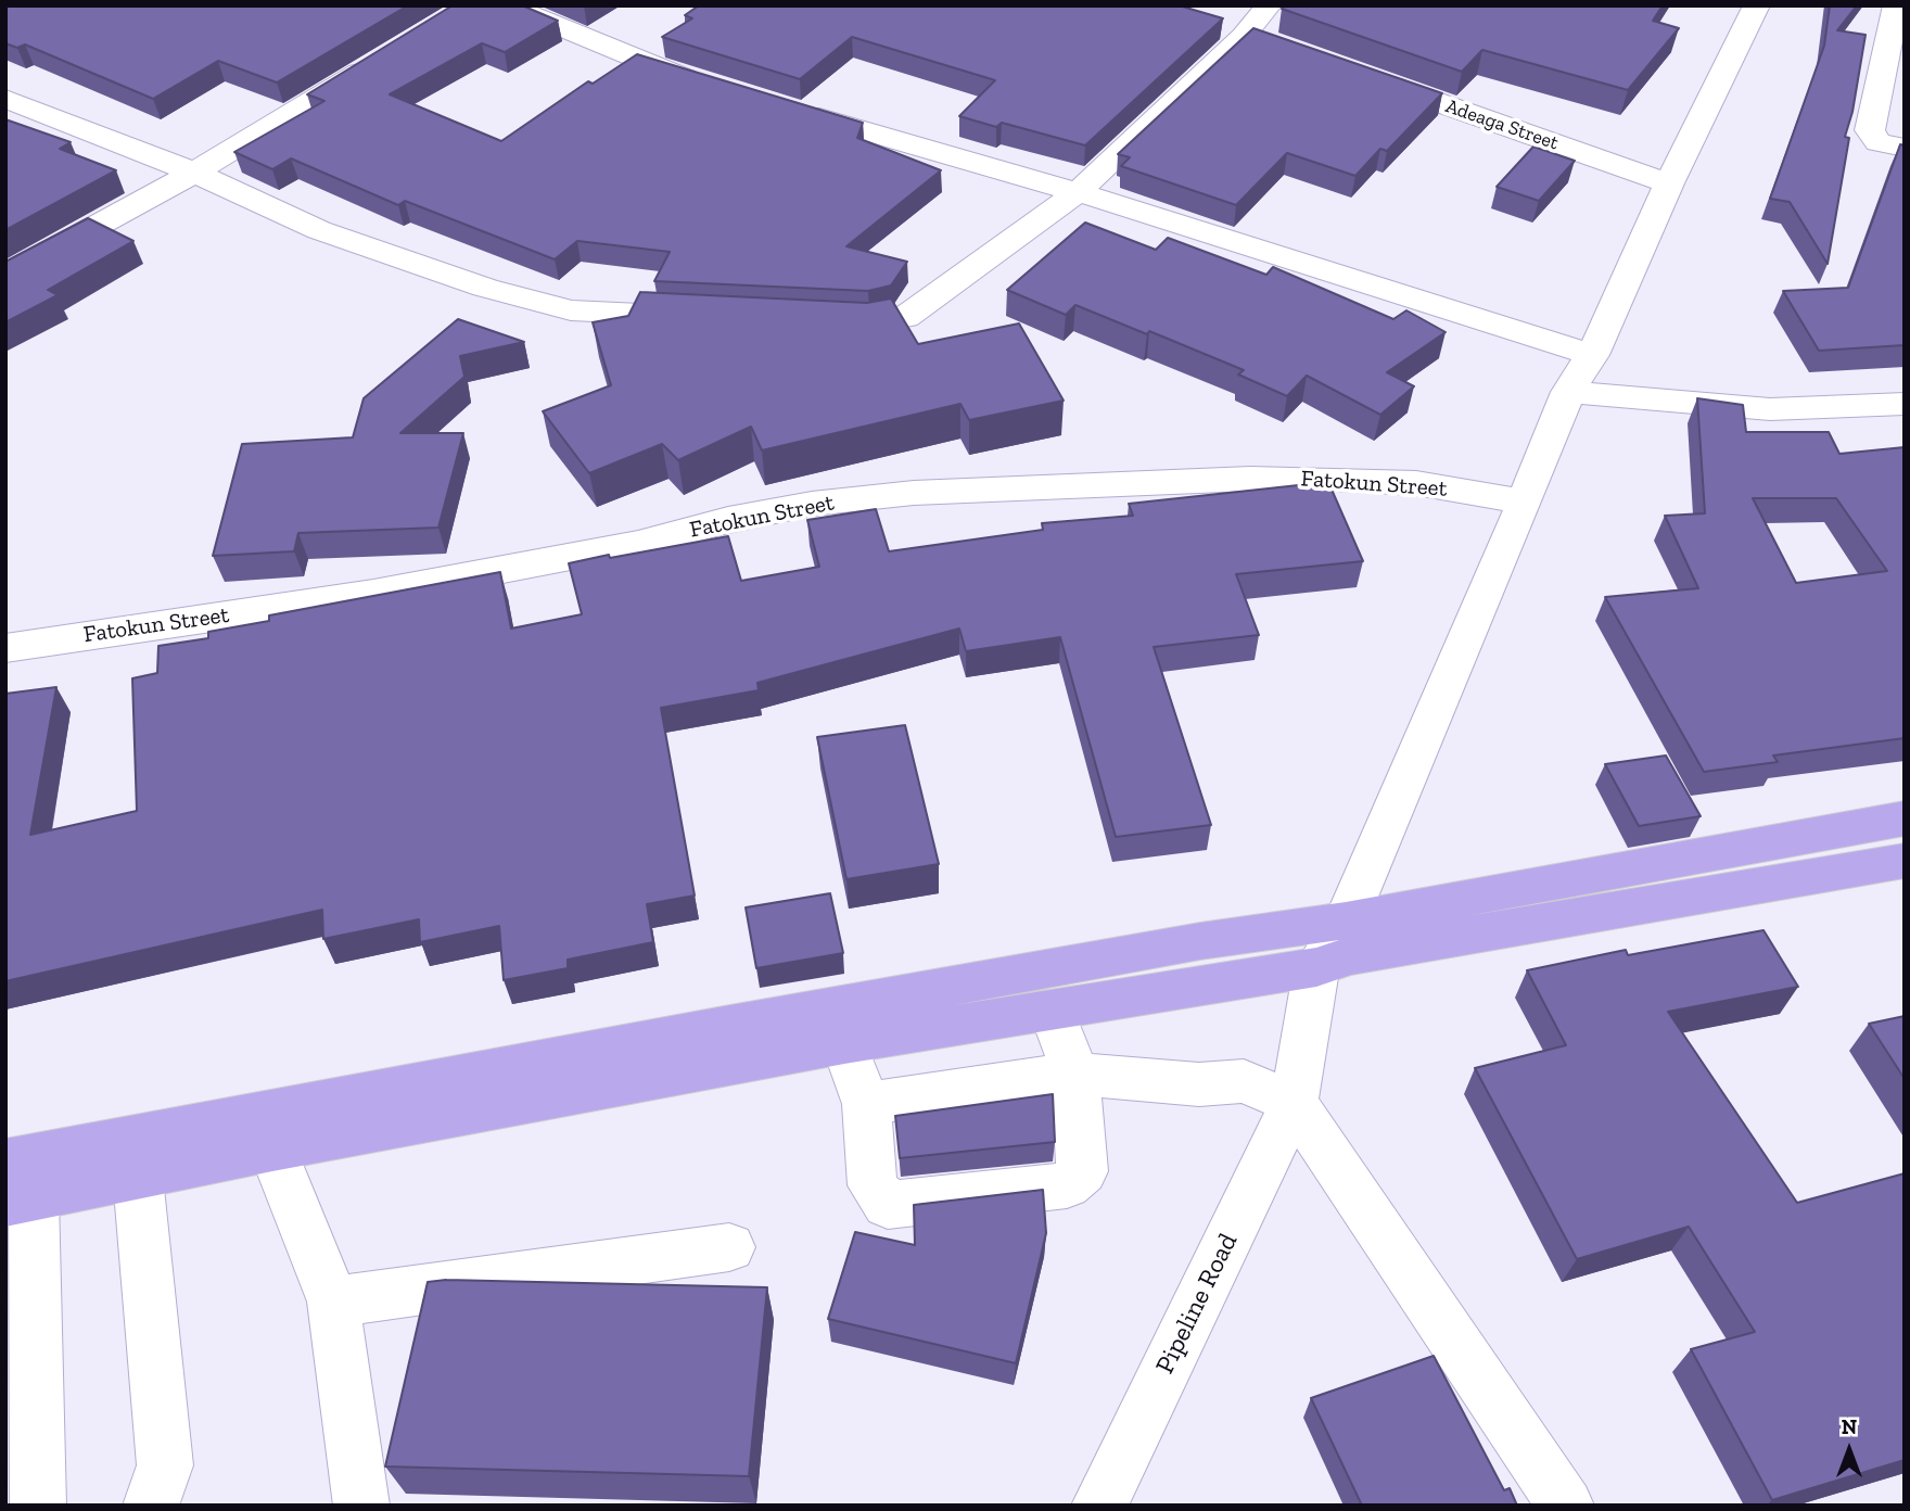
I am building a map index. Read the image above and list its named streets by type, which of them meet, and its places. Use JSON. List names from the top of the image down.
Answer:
{
  "streets": {
    "street": ["Adeaga Street", "Fatokun Street", "Pipeline Road"]
  },
  "north": "top"
}
